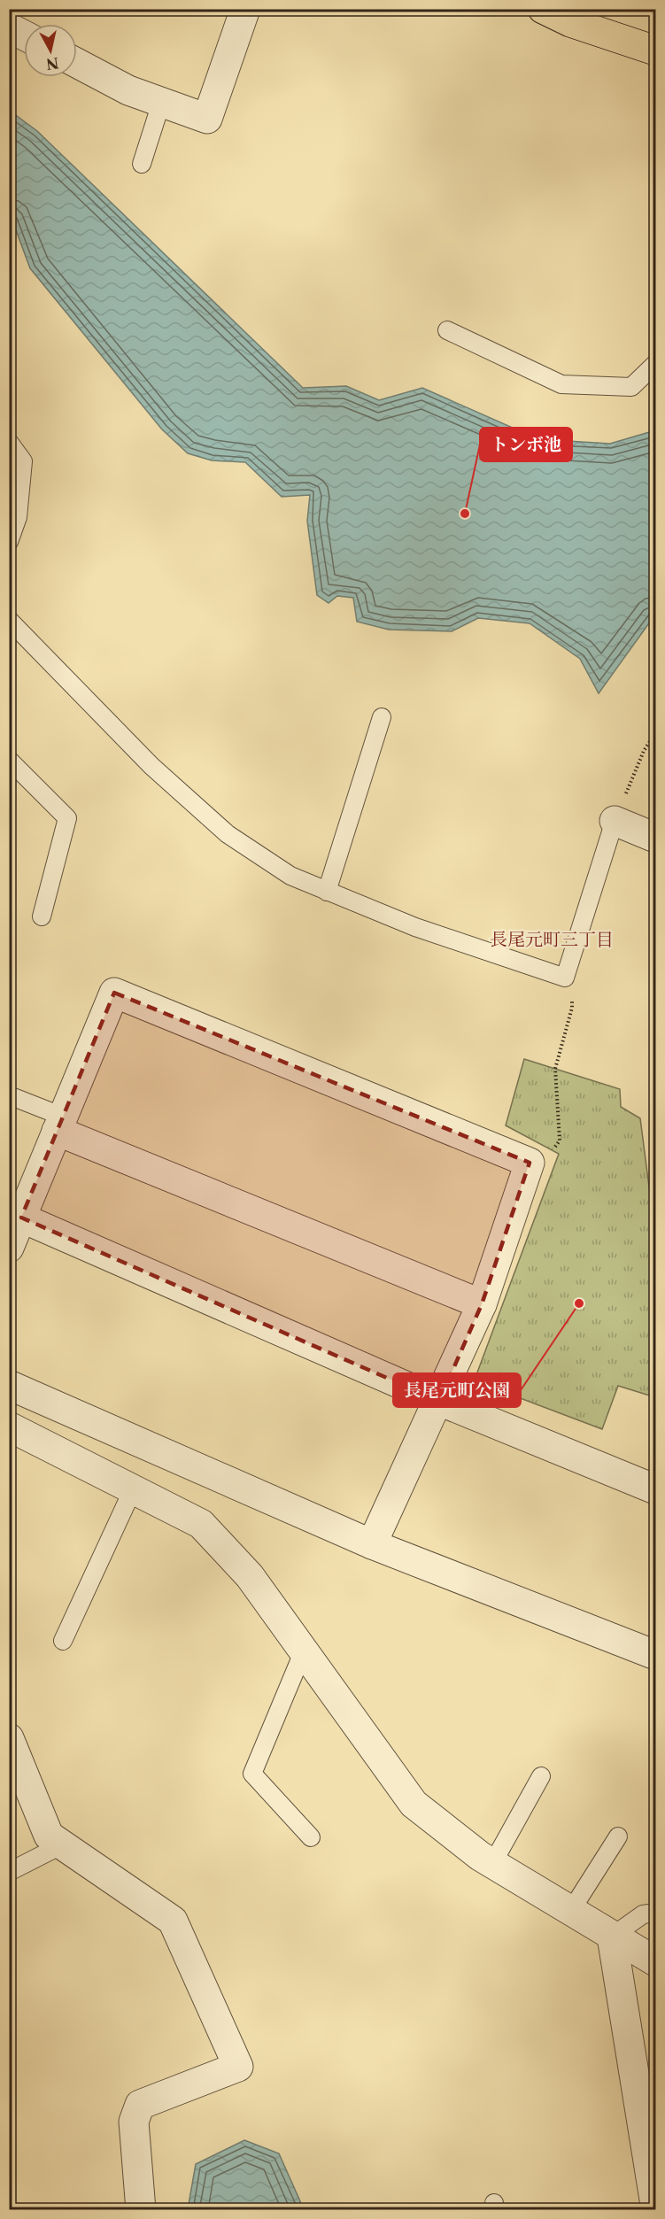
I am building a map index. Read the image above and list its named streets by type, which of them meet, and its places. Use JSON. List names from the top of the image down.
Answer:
{
  "districts": ["長尾元町三丁目"],
  "places": ["トンボ池", "長尾元町公園"],
  "north": "bottom"
}
